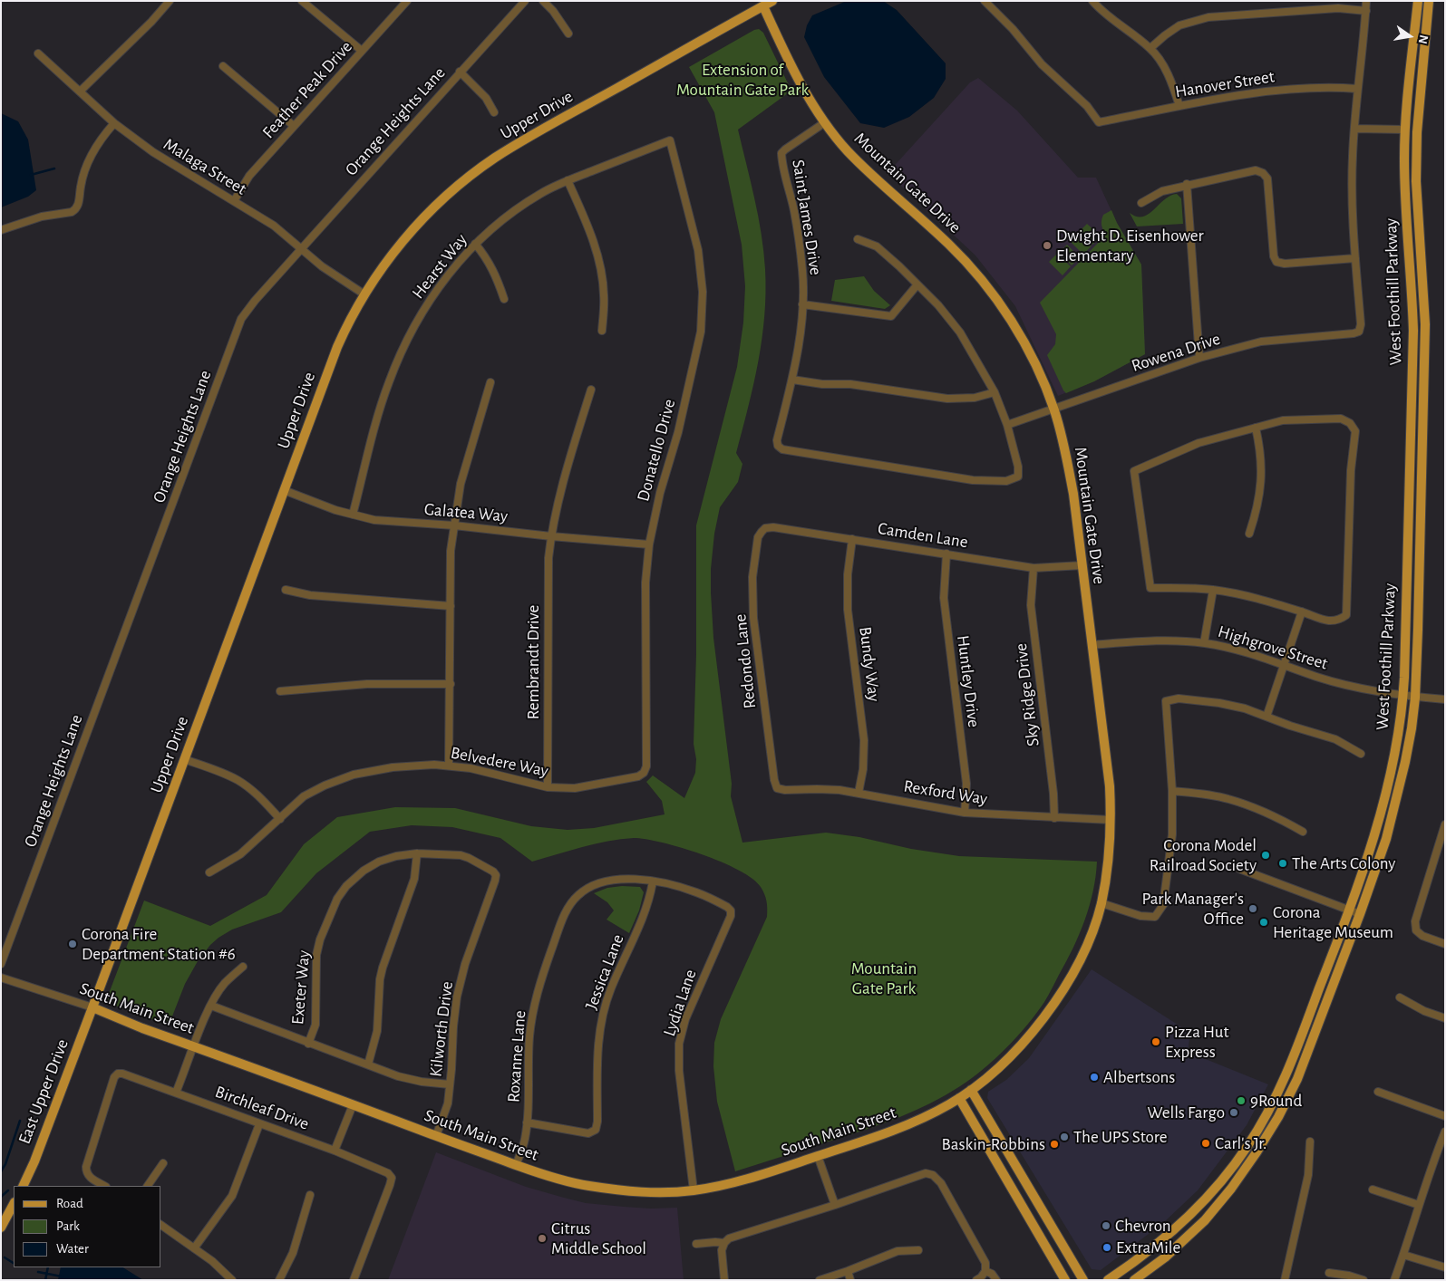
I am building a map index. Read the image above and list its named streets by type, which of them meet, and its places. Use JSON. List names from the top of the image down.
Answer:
{
  "streets": {
    "main road": [
      "Upper Drive",
      "Mountain Gate Drive",
      "West Foothill Parkway",
      "South Main Street",
      "East Upper Drive"
    ],
    "street": [
      "Hanover Street",
      "Feather Peak Drive",
      "Orange Heights Lane",
      "Malaga Street",
      "Saint James Drive",
      "Hearst Way",
      "Rowena Drive",
      "Donatello Drive",
      "Galatea Way",
      "Camden Lane",
      "Highgrove Street",
      "Redondo Lane",
      "Rembrandt Drive",
      "Bundy Way",
      "Huntley Drive",
      "Sky Ridge Drive",
      "Belvedere Way",
      "Rexford Way",
      "Jessica Lane",
      "Exeter Way",
      "Lydia Lane",
      "Kilworth Drive",
      "Roxanne Lane",
      "Birchleaf Drive"
    ]
  },
  "crossings": [
    ["Feather Peak Drive", "Malaga Street"],
    ["Upper Drive", "Malaga Street"],
    ["Upper Drive", "Mountain Gate Drive"],
    ["Upper Drive", "Galatea Way"],
    ["Upper Drive", "South Main Street"],
    ["Upper Drive", "East Upper Drive"],
    ["Orange Heights Lane", "Malaga Street"],
    ["Mountain Gate Drive", "Saint James Drive"],
    ["Mountain Gate Drive", "Rowena Drive"],
    ["Mountain Gate Drive", "Camden Lane"],
    ["Mountain Gate Drive", "Highgrove Street"],
    ["Mountain Gate Drive", "Rexford Way"],
    ["Mountain Gate Drive", "South Main Street"],
    ["Saint James Drive", "Rowena Drive"],
    ["Hearst Way", "Donatello Drive"],
    ["Hearst Way", "Galatea Way"],
    ["West Foothill Parkway", "Highgrove Street"],
    ["Donatello Drive", "Galatea Way"],
    ["Donatello Drive", "Belvedere Way"],
    ["Galatea Way", "Rembrandt Drive"],
    ["Camden Lane", "Redondo Lane"],
    ["Camden Lane", "Bundy Way"],
    ["Camden Lane", "Huntley Drive"],
    ["Camden Lane", "Sky Ridge Drive"],
    ["Redondo Lane", "Rexford Way"],
    ["Rembrandt Drive", "Belvedere Way"],
    ["Bundy Way", "Rexford Way"],
    ["Huntley Drive", "Rexford Way"],
    ["Sky Ridge Drive", "Rexford Way"],
    ["Jessica Lane", "Lydia Lane"],
    ["Jessica Lane", "Roxanne Lane"],
    ["Exeter Way", "Kilworth Drive"],
    ["Lydia Lane", "South Main Street"],
    ["Lydia Lane", "Roxanne Lane"],
    ["South Main Street", "Kilworth Drive"],
    ["South Main Street", "Roxanne Lane"],
    ["South Main Street", "East Upper Drive"]
  ],
  "parks": ["Extension of Mountain Gate Park", "Mountain Gate Park"],
  "places": [
    "Dwight D. Eisenhower Elementary",
    "Corona Model Railroad Society",
    "The Arts Colony",
    "Park Manager's Office",
    "Corona Heritage Museum",
    "Corona Fire Department Station #6",
    "Pizza Hut Express",
    "Albertsons",
    "9Round",
    "Wells Fargo",
    "The UPS Store",
    "Carl's Jr.",
    "Baskin-Robbins",
    "Chevron",
    "Citrus Middle School",
    "ExtraMile"
  ],
  "legend": ["Road", "Park", "Water"],
  "north": "right"
}
